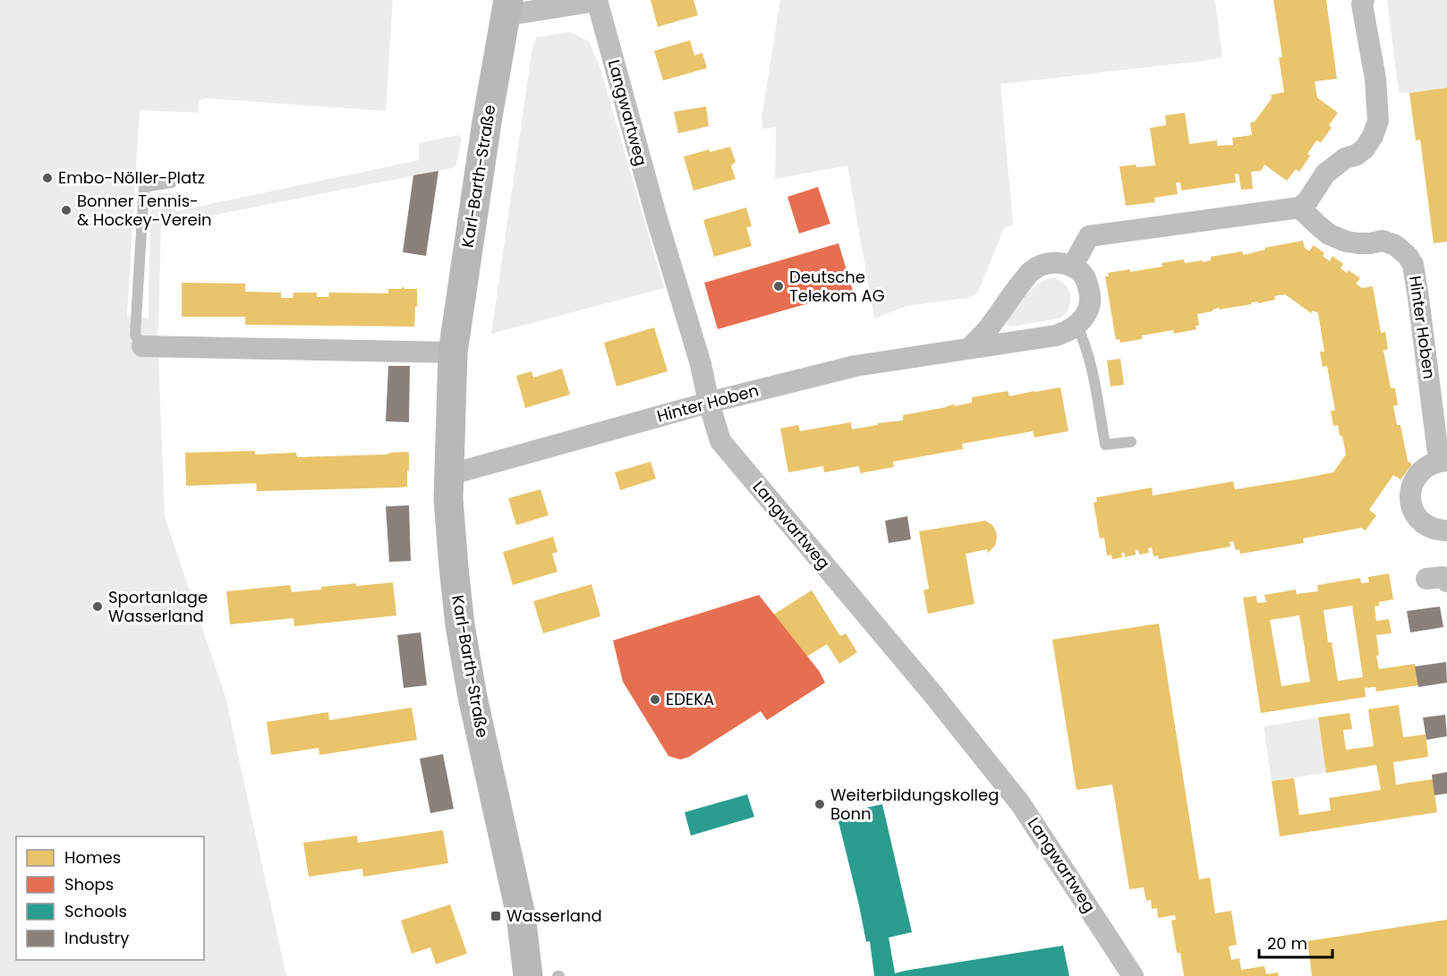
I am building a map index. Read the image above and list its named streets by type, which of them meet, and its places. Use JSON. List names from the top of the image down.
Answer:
{
  "streets": {
    "street": ["Langwartweg", "Karl-Barth-Straße", "Hinter Hoben"]
  },
  "crossings": [
    ["Langwartweg", "Karl-Barth-Straße"],
    ["Langwartweg", "Hinter Hoben"],
    ["Karl-Barth-Straße", "Hinter Hoben"]
  ],
  "places": {
    "other": [
      "Embo-Nöller-Platz",
      "Bonner Tennis- & Hockey-Verein",
      "Deutsche Telekom AG",
      "Sportanlage Wasserland",
      "EDEKA",
      "Weiterbildungskolleg Bonn"
    ],
    "transit": ["Wasserland"]
  },
  "legend": [
    "Homes",
    "Shops",
    "Schools",
    "Industry"
  ],
  "scale_bar": "20 m"
}
